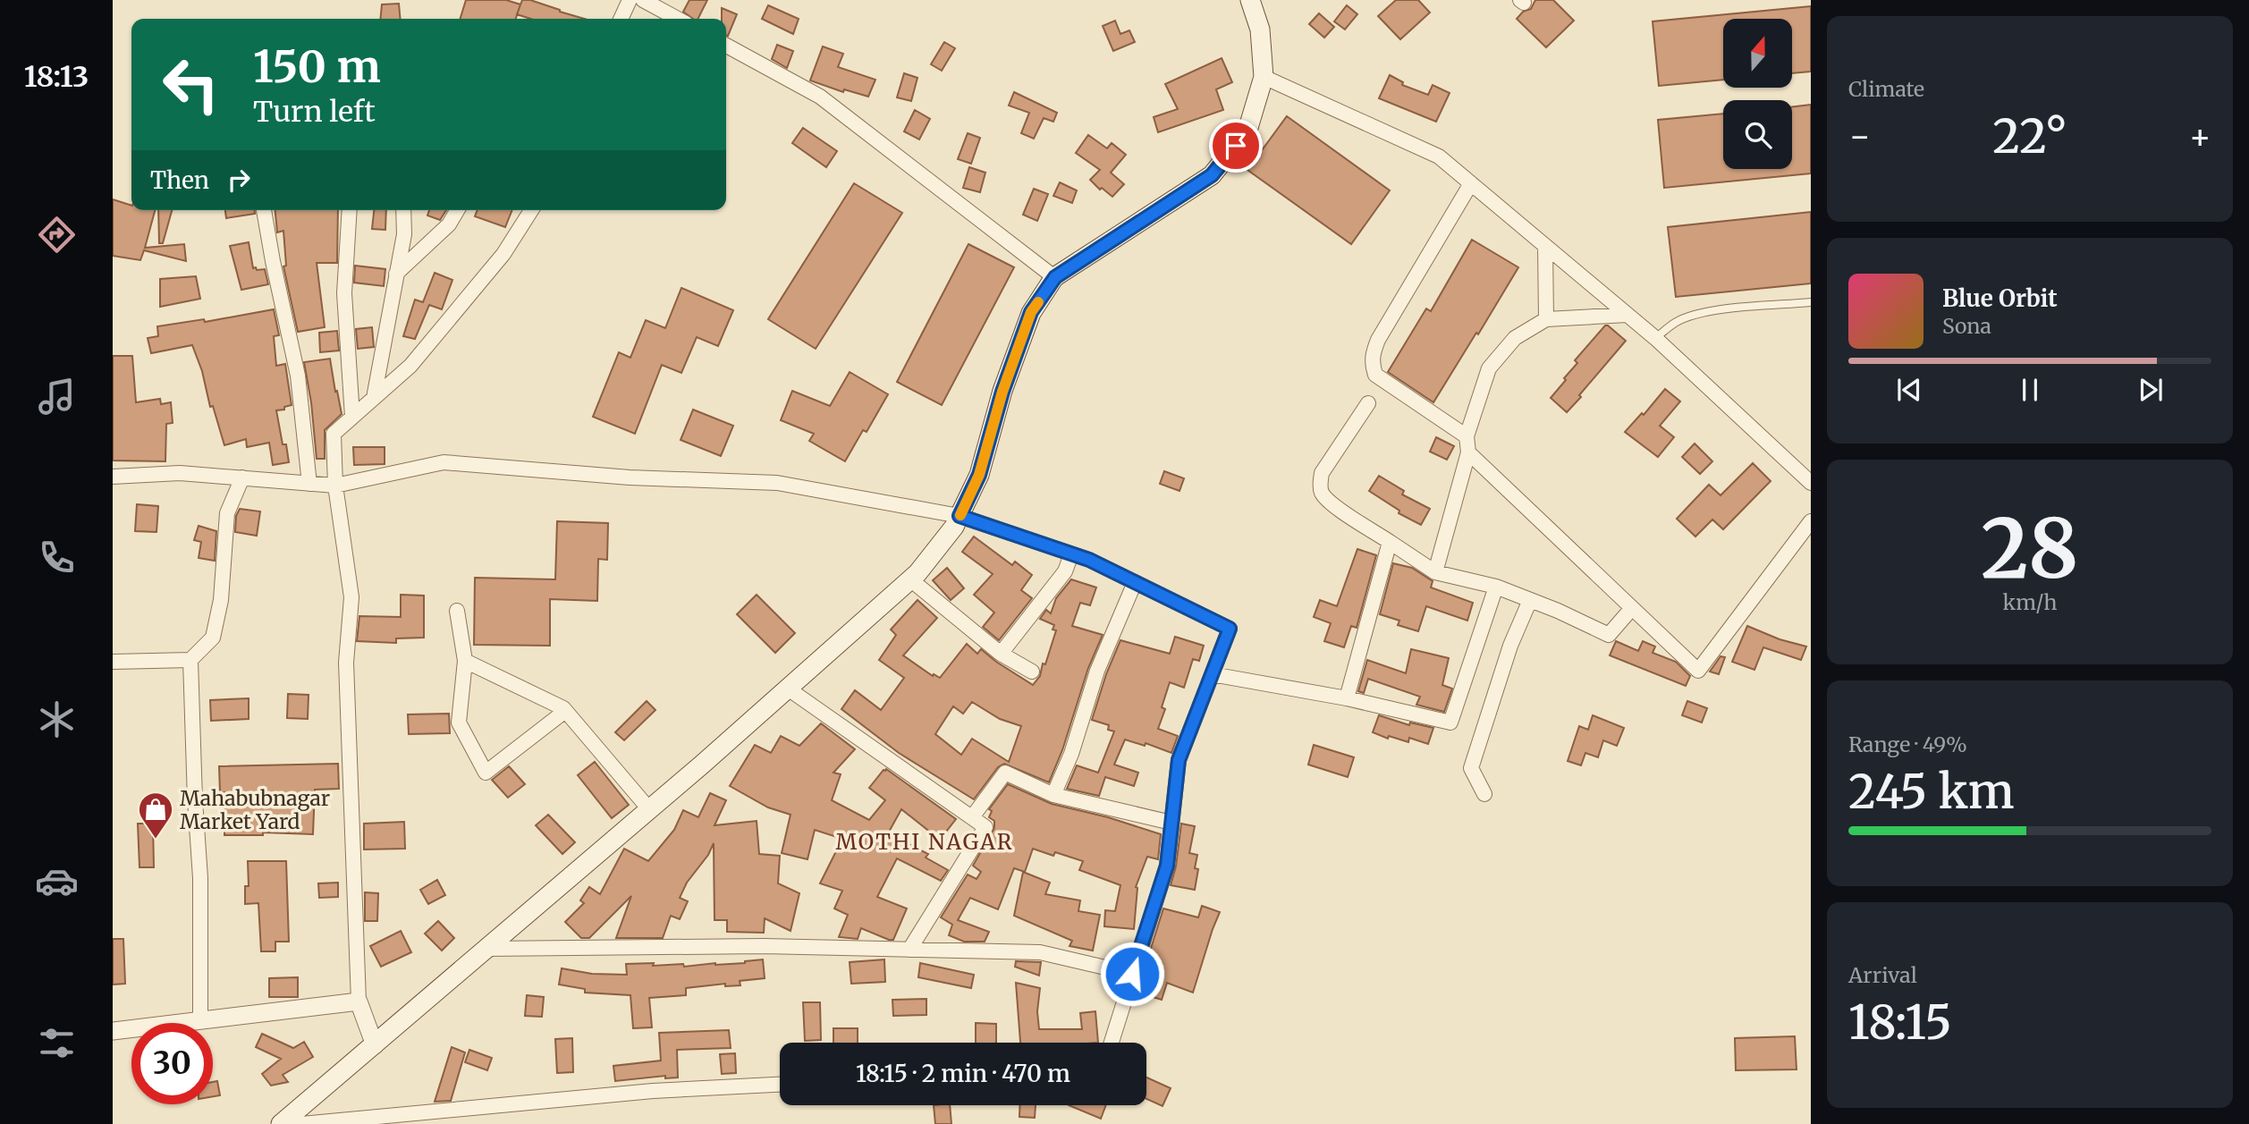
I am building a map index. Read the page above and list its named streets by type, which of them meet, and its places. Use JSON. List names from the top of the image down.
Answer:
{
  "districts": ["MOTHI NAGAR"],
  "places": {
    "shop": ["Mahabubnagar Market Yard"]
  },
  "north": "top",
  "page": {
    "tabs": "18:13",
    "tile": [
      "Climate",
      ["28", "km/h"],
      ["Range · 49%", "245 km"],
      ["Arrival", "18:15"]
    ],
    "turn": ["150 m", "Turn left"],
    "heat": ["−", "22°", "+"],
    "then": "Then",
    "song": ["Blue Orbit", "Sona"],
    "limit": "30",
    "trip": "18:15 · 2 min · 470 m"
  }
}
